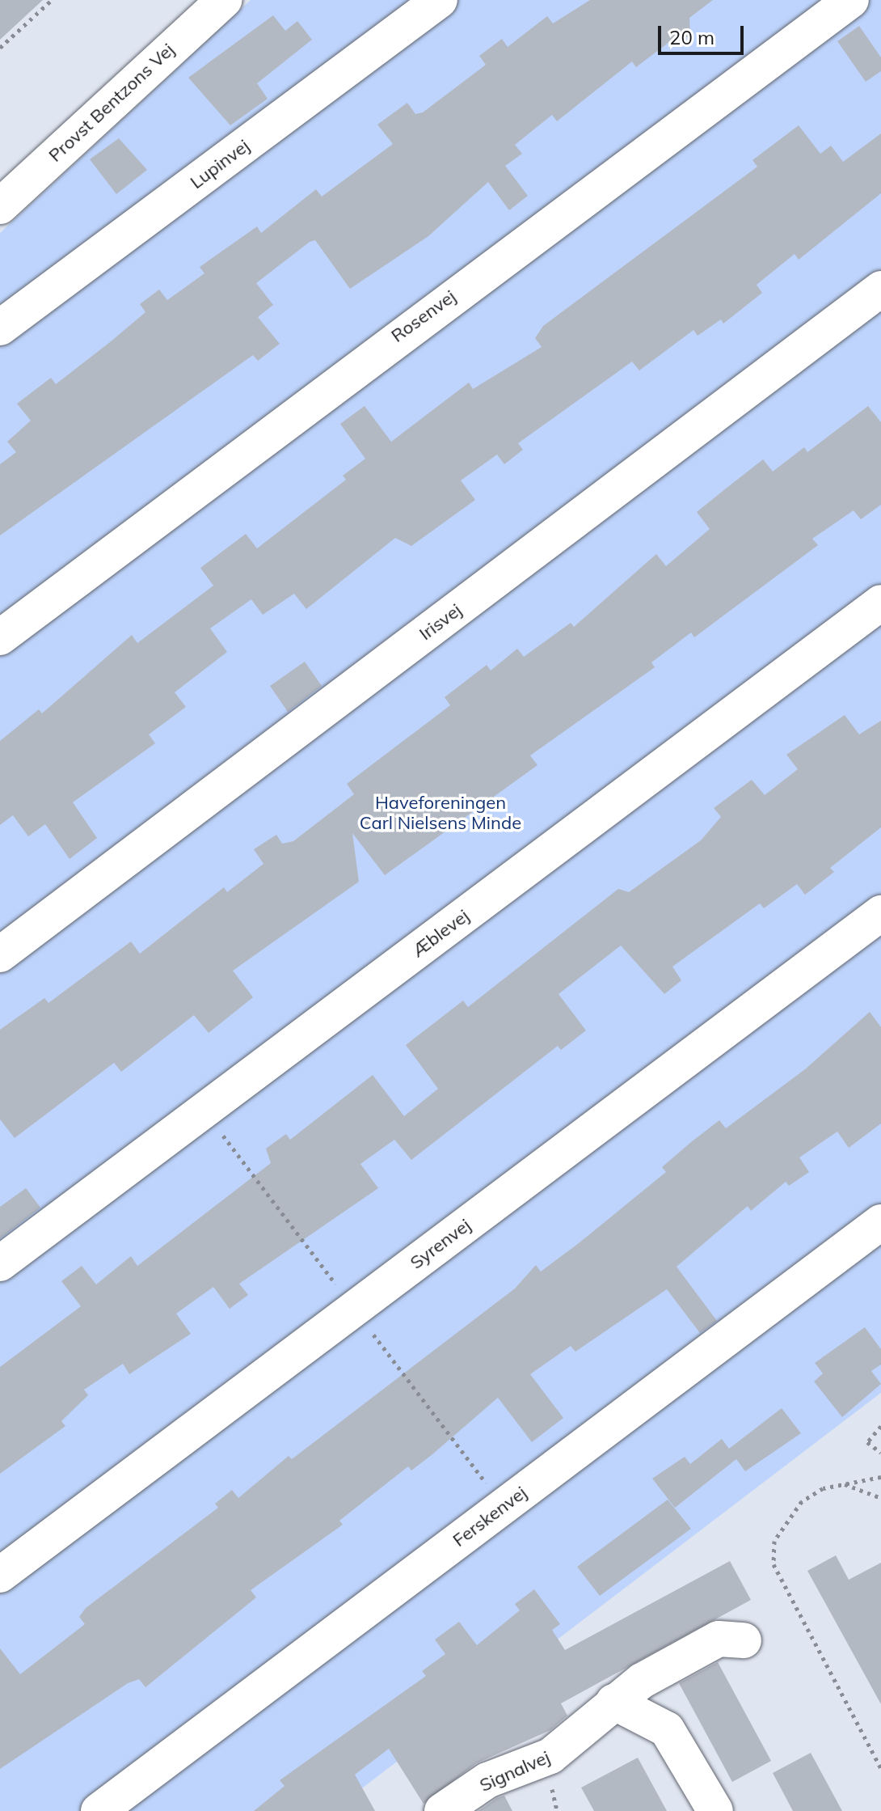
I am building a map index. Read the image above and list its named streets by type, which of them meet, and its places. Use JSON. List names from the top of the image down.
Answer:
{
  "streets": {
    "street": [
      "Provst Bentzons Vej",
      "Lupinvej",
      "Rosenvej",
      "Irisvej",
      "Æblevej",
      "Syrenvej",
      "Ferskenvej",
      "Signalvej"
    ]
  },
  "parks": ["Haveforeningen Carl Nielsens Minde"],
  "scale_bar": "20 m"
}
